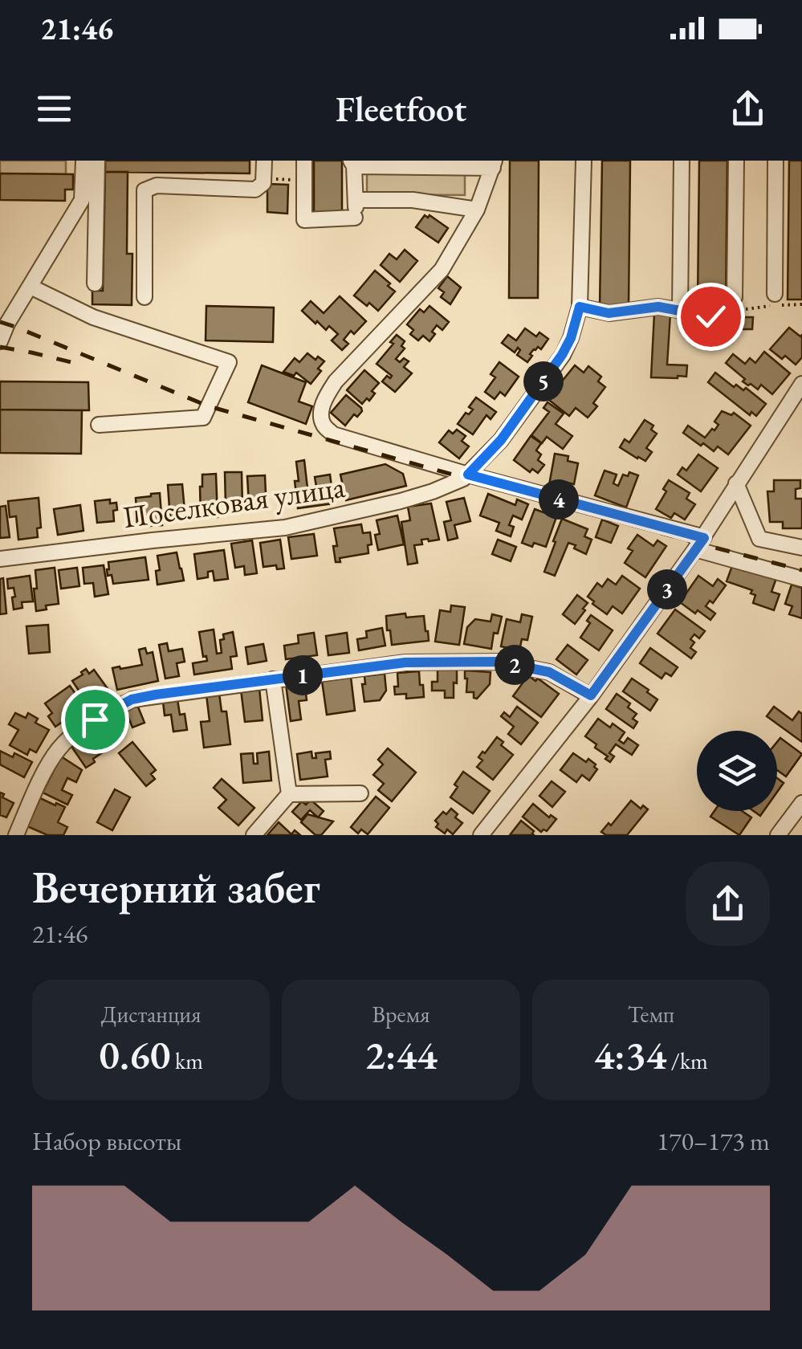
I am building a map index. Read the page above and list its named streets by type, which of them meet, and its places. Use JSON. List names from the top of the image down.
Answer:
{
  "streets": {
    "street": ["Поселковая улица"]
  },
  "page": {
    "status": "21:46",
    "header": "Fleetfoot",
    "pins": [
      "5",
      "4",
      "3",
      "2",
      "1"
    ],
    "heading": ["Вечерний забег", "21:46"],
    "stats": [
      ["Дистанция", "0.60 km"],
      ["Время", "2:44"],
      ["Темп", "4:34 /km"]
    ],
    "chart": ["Набор высоты", "170–173 m"]
  }
}
